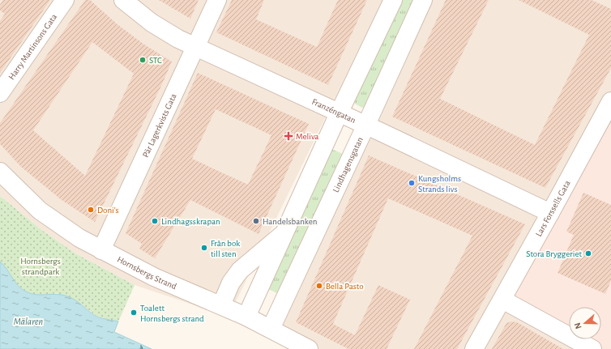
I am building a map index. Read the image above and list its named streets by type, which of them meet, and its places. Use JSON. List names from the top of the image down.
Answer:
{
  "streets": {
    "street": [
      "Harry Martinsons Gata",
      "Franzéngatan",
      "Pär Lagerkvists Gata",
      "Lindhagensgatan",
      "Lars Forssells Gata",
      "Hornsbergs Strand"
    ]
  },
  "crossings": [
    ["Franzéngatan", "Pär Lagerkvists Gata"],
    ["Franzéngatan", "Lindhagensgatan"],
    ["Franzéngatan", "Lars Forssells Gata"],
    ["Pär Lagerkvists Gata", "Hornsbergs Strand"],
    ["Lindhagensgatan", "Hornsbergs Strand"]
  ],
  "water": ["Mälaren"],
  "parks": ["Hornsbergs strandpark"],
  "places": {
    "other": [
      "STC",
      "Kungsholms Strands livs",
      "Doni’s",
      "Lindhagsskrapan",
      "Handelsbanken",
      "Från bok till sten",
      "Stora Bryggeriet",
      "Bella Pasto",
      "Toalett Hornsbergs strand"
    ],
    "health": ["Meliva"]
  },
  "north": "left"
}
